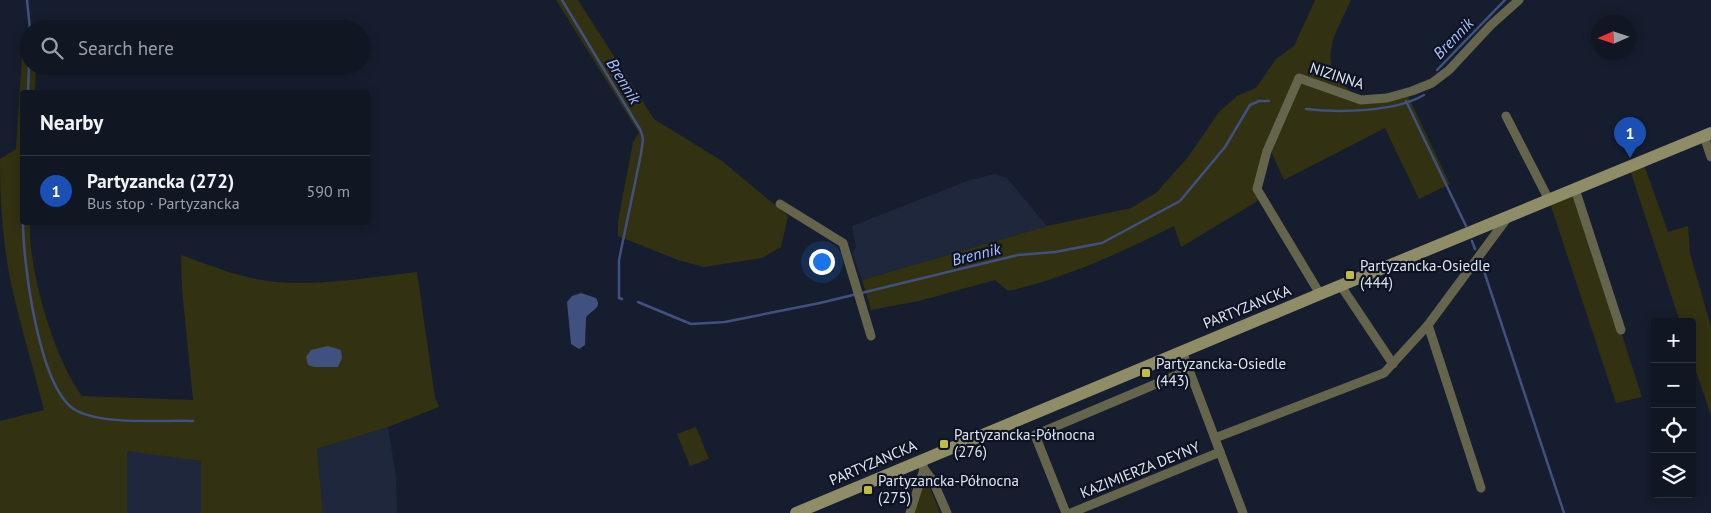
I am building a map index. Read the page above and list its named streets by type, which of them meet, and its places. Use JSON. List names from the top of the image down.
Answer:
{
  "streets": {
    "main road": ["PARTYZANCKA"],
    "street": ["NIZINNA", "KAZIMIERZA DEYNY"]
  },
  "crossings": [
    ["NIZINNA", "PARTYZANCKA"]
  ],
  "water": ["Brennik"],
  "places": {
    "transit": [
      "Partyzancka-Osiedle (444)",
      "Partyzancka-Osiedle (443)",
      "Partyzancka-Północna (276)",
      "Partyzancka-Północna (275)"
    ]
  },
  "north": "left",
  "page": {
    "search": "Search here",
    "heading": "Nearby",
    "pins": "1",
    "list": [
      {
        "mark": "1",
        "name": "Partyzancka (272)",
        "note": "Bus stop · Partyzancka",
        "value": "590 m"
      }
    ],
    "map_buttons": ["+", "−"]
  }
}
